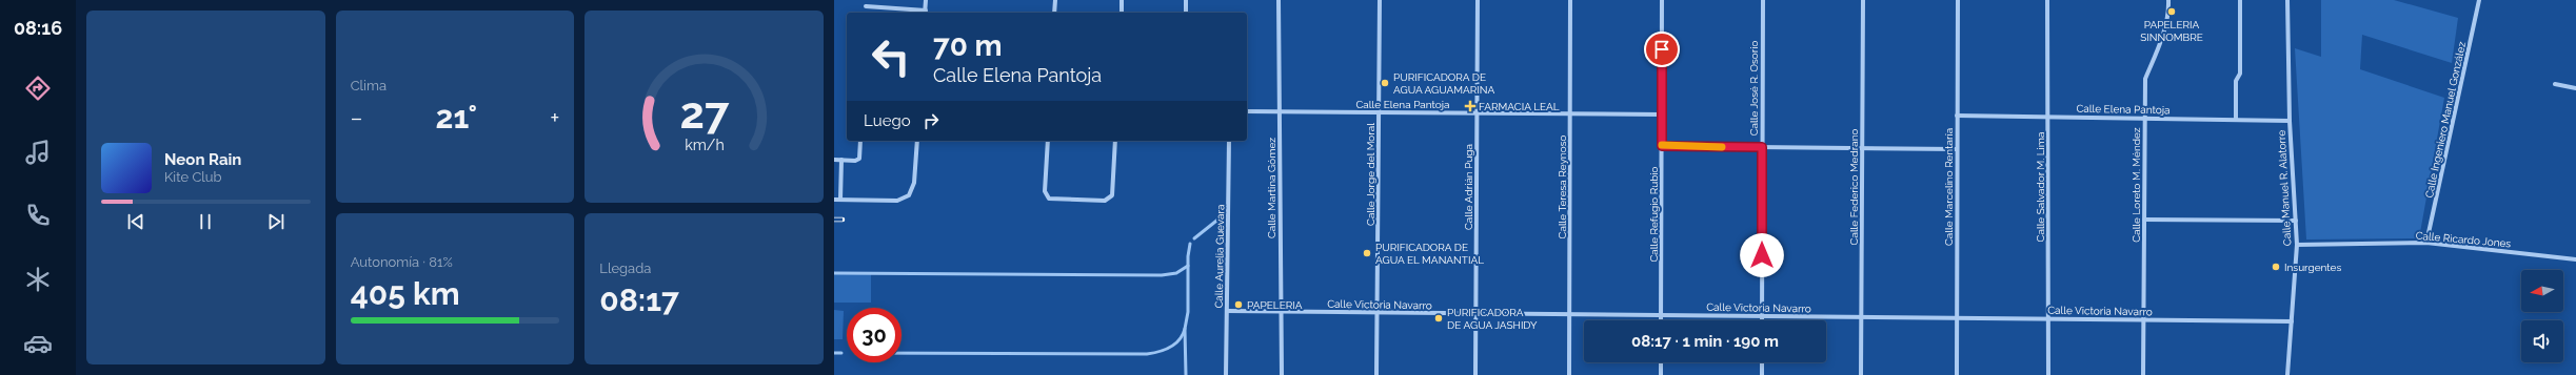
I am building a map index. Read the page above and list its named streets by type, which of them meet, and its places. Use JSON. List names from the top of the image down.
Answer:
{
  "streets": {
    "street": [
      "Calle José R. Osorio",
      "Calle Elena Pantoja",
      "Calle Ingeniero Manuel González",
      "Calle Jorge del Moral",
      "Calle Loreto M. Méndez",
      "Calle Adrián Puga",
      "Calle Teresa Reynoso",
      "Calle Federico Medrano",
      "Calle Marcelino Rentaría",
      "Calle Salvador M. Lima",
      "Calle Martina Gómez",
      "Calle Manuel R. Alatorre",
      "Calle Refugio Rubio",
      "Calle Ricardo Jones",
      "Calle Aurelia Guevara",
      "Calle Victoria Navarro"
    ]
  },
  "crossings": [
    ["Calle José R. Osorio", "Calle Victoria Navarro"],
    ["Calle Elena Pantoja", "Calle Jorge del Moral"],
    ["Calle Elena Pantoja", "Calle Loreto M. Méndez"],
    ["Calle Elena Pantoja", "Calle Adrián Puga"],
    ["Calle Elena Pantoja", "Calle Teresa Reynoso"],
    ["Calle Elena Pantoja", "Calle Marcelino Rentaría"],
    ["Calle Elena Pantoja", "Calle Salvador M. Lima"],
    ["Calle Elena Pantoja", "Calle Martina Gómez"],
    ["Calle Elena Pantoja", "Calle Manuel R. Alatorre"],
    ["Calle Elena Pantoja", "Calle Refugio Rubio"],
    ["Calle Ingeniero Manuel González", "Calle Ricardo Jones"],
    ["Calle Jorge del Moral", "Calle Victoria Navarro"],
    ["Calle Loreto M. Méndez", "Calle Victoria Navarro"],
    ["Calle Adrián Puga", "Calle Victoria Navarro"],
    ["Calle Teresa Reynoso", "Calle Victoria Navarro"],
    ["Calle Federico Medrano", "Calle Victoria Navarro"],
    ["Calle Marcelino Rentaría", "Calle Victoria Navarro"],
    ["Calle Salvador M. Lima", "Calle Victoria Navarro"],
    ["Calle Martina Gómez", "Calle Victoria Navarro"],
    ["Calle Manuel R. Alatorre", "Calle Ricardo Jones"],
    ["Calle Manuel R. Alatorre", "Calle Victoria Navarro"],
    ["Calle Refugio Rubio", "Calle Victoria Navarro"],
    ["Calle Aurelia Guevara", "Calle Victoria Navarro"]
  ],
  "places": {
    "other": [
      "PAPELERIA SINNOMBRE",
      "PURIFICADORA DE AGUA AGUAMARINA",
      "PURIFICADORA DE AGUA EL MANANTIAL",
      "Insurgentes",
      "PAPELERIA",
      "PURIFICADORA DE AGUA JASHIDY"
    ],
    "health": ["FARMACIA LEAL"]
  },
  "north": "left",
  "page": {
    "tabs": "08:16",
    "tile": [
      "Clima",
      ["Autonomía · 81%", "405 km"],
      ["Llegada", "08:17"]
    ],
    "turn": ["70 m", "Calle Elena Pantoja"],
    "heat": ["−", "21°", "+"],
    "then": "Luego",
    "song": ["Neon Rain", "Kite Club"],
    "limit": "30",
    "trip": "08:17 · 1 min · 190 m",
    "gauge": ["27", "km/h"]
  }
}
